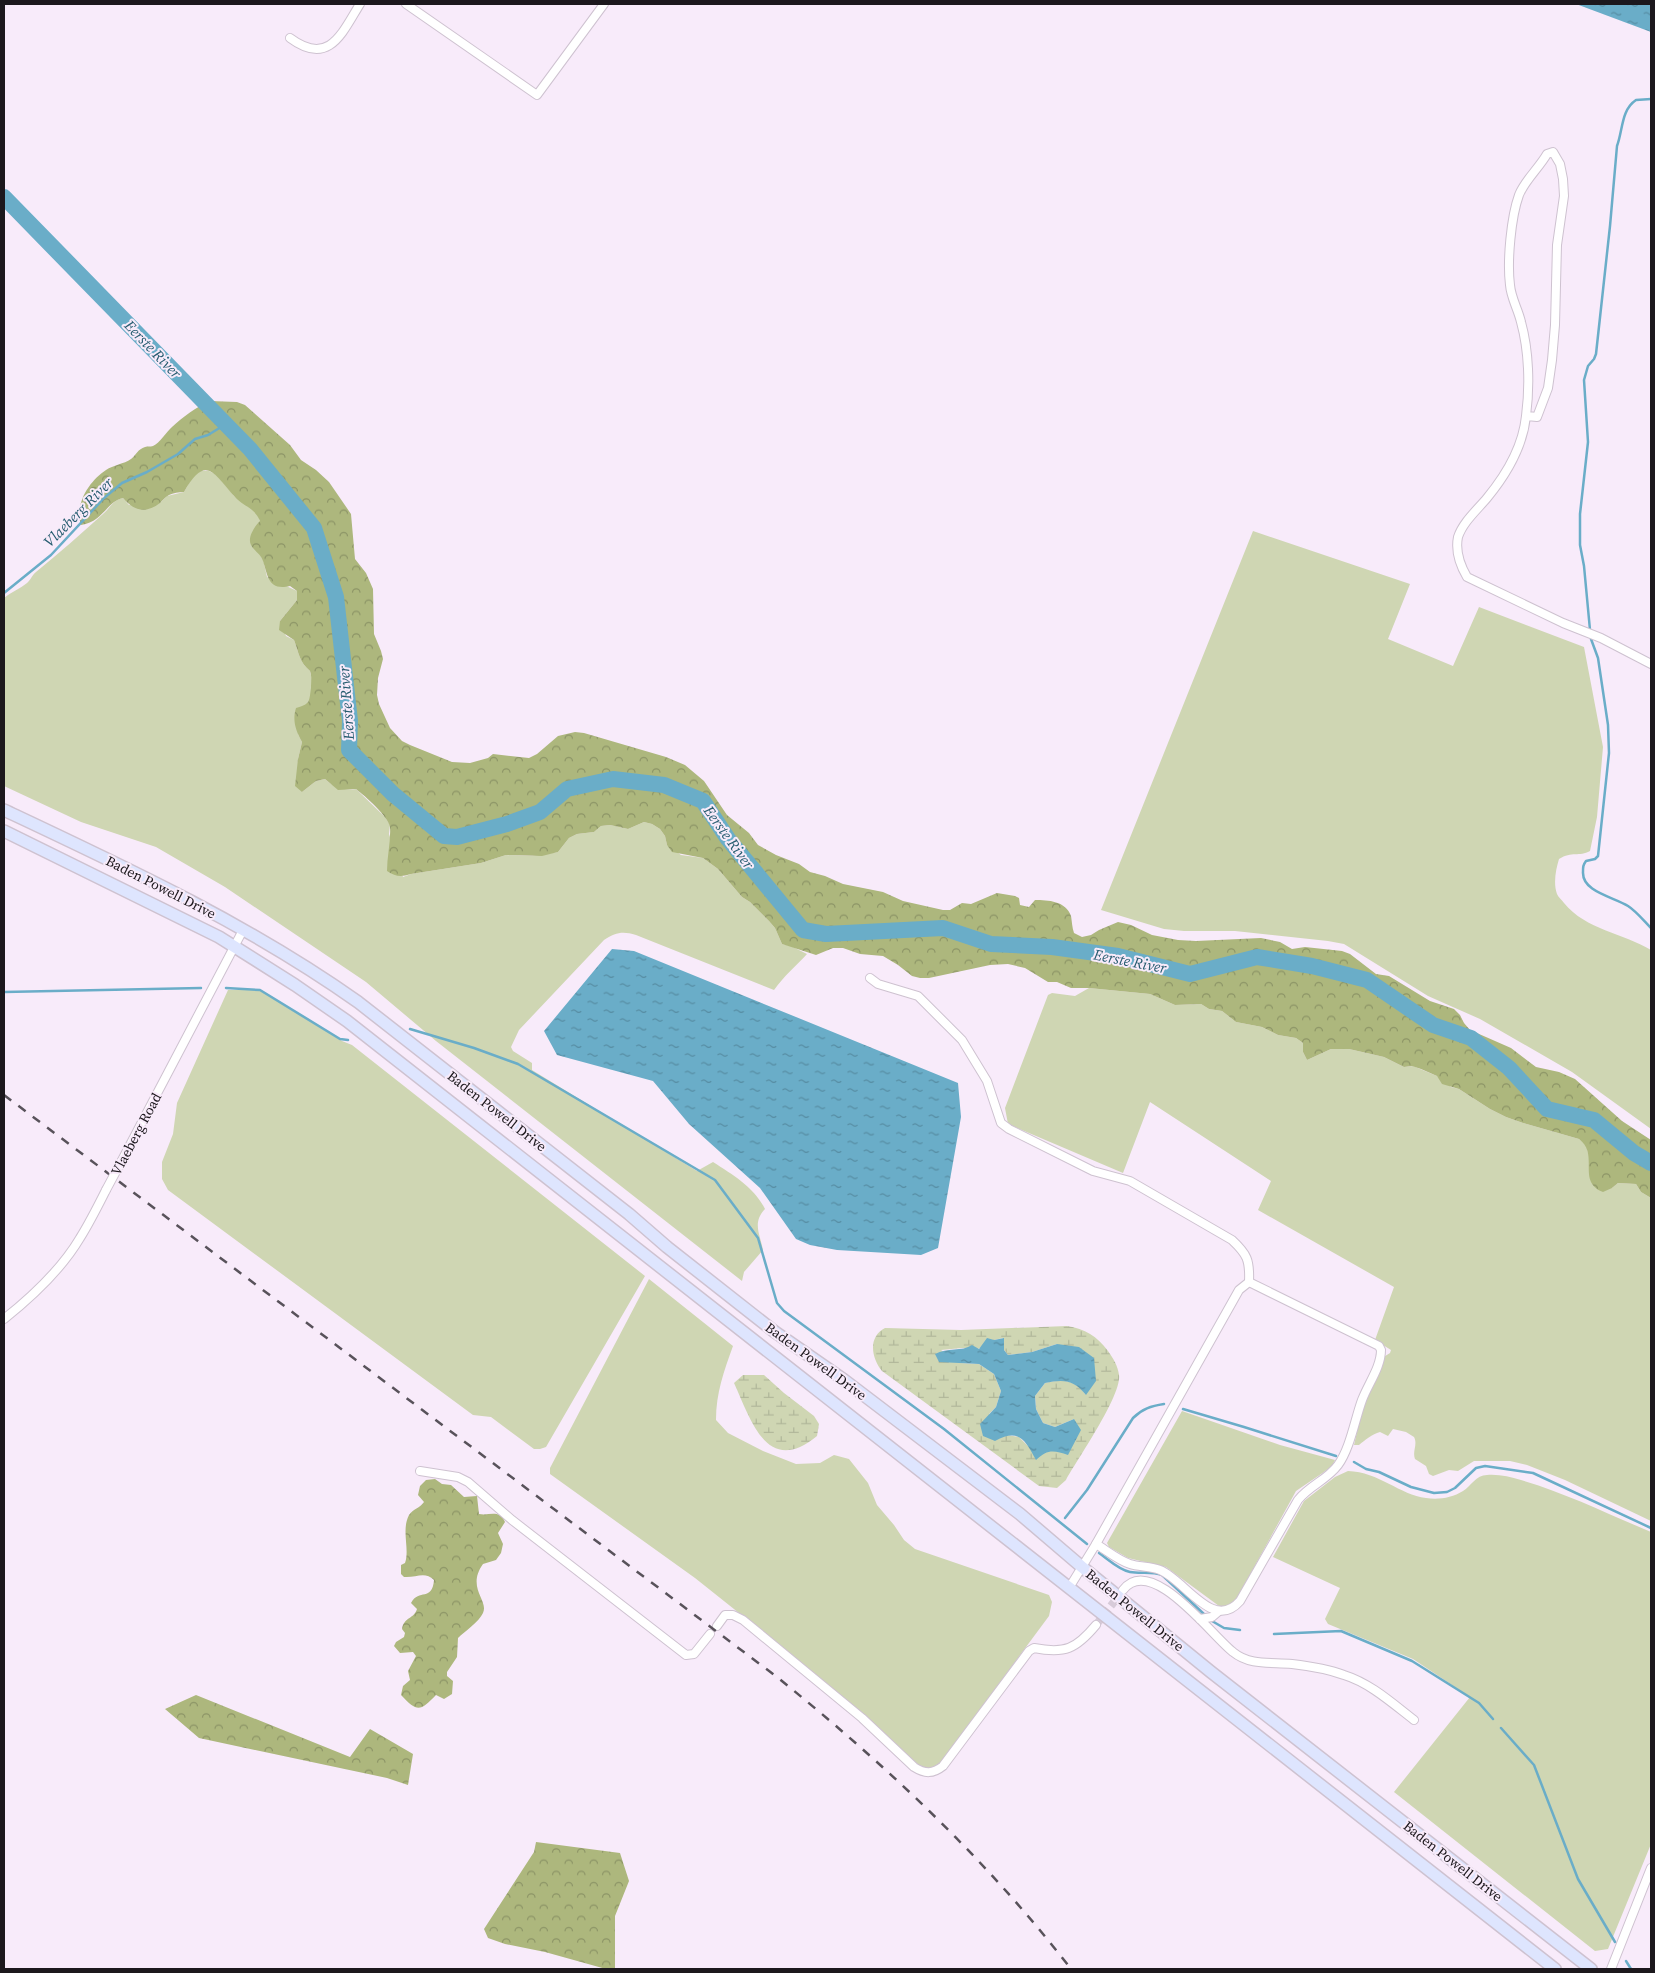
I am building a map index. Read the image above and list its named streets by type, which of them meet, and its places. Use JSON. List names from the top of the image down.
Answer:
{
  "streets": {
    "main road": ["Baden Powell Drive"],
    "street": ["Vlaeberg Road"]
  },
  "crossings": [
    ["Baden Powell Drive", "Vlaeberg Road"]
  ],
  "water": ["Eerste River", "Vlaeberg River"]
}
